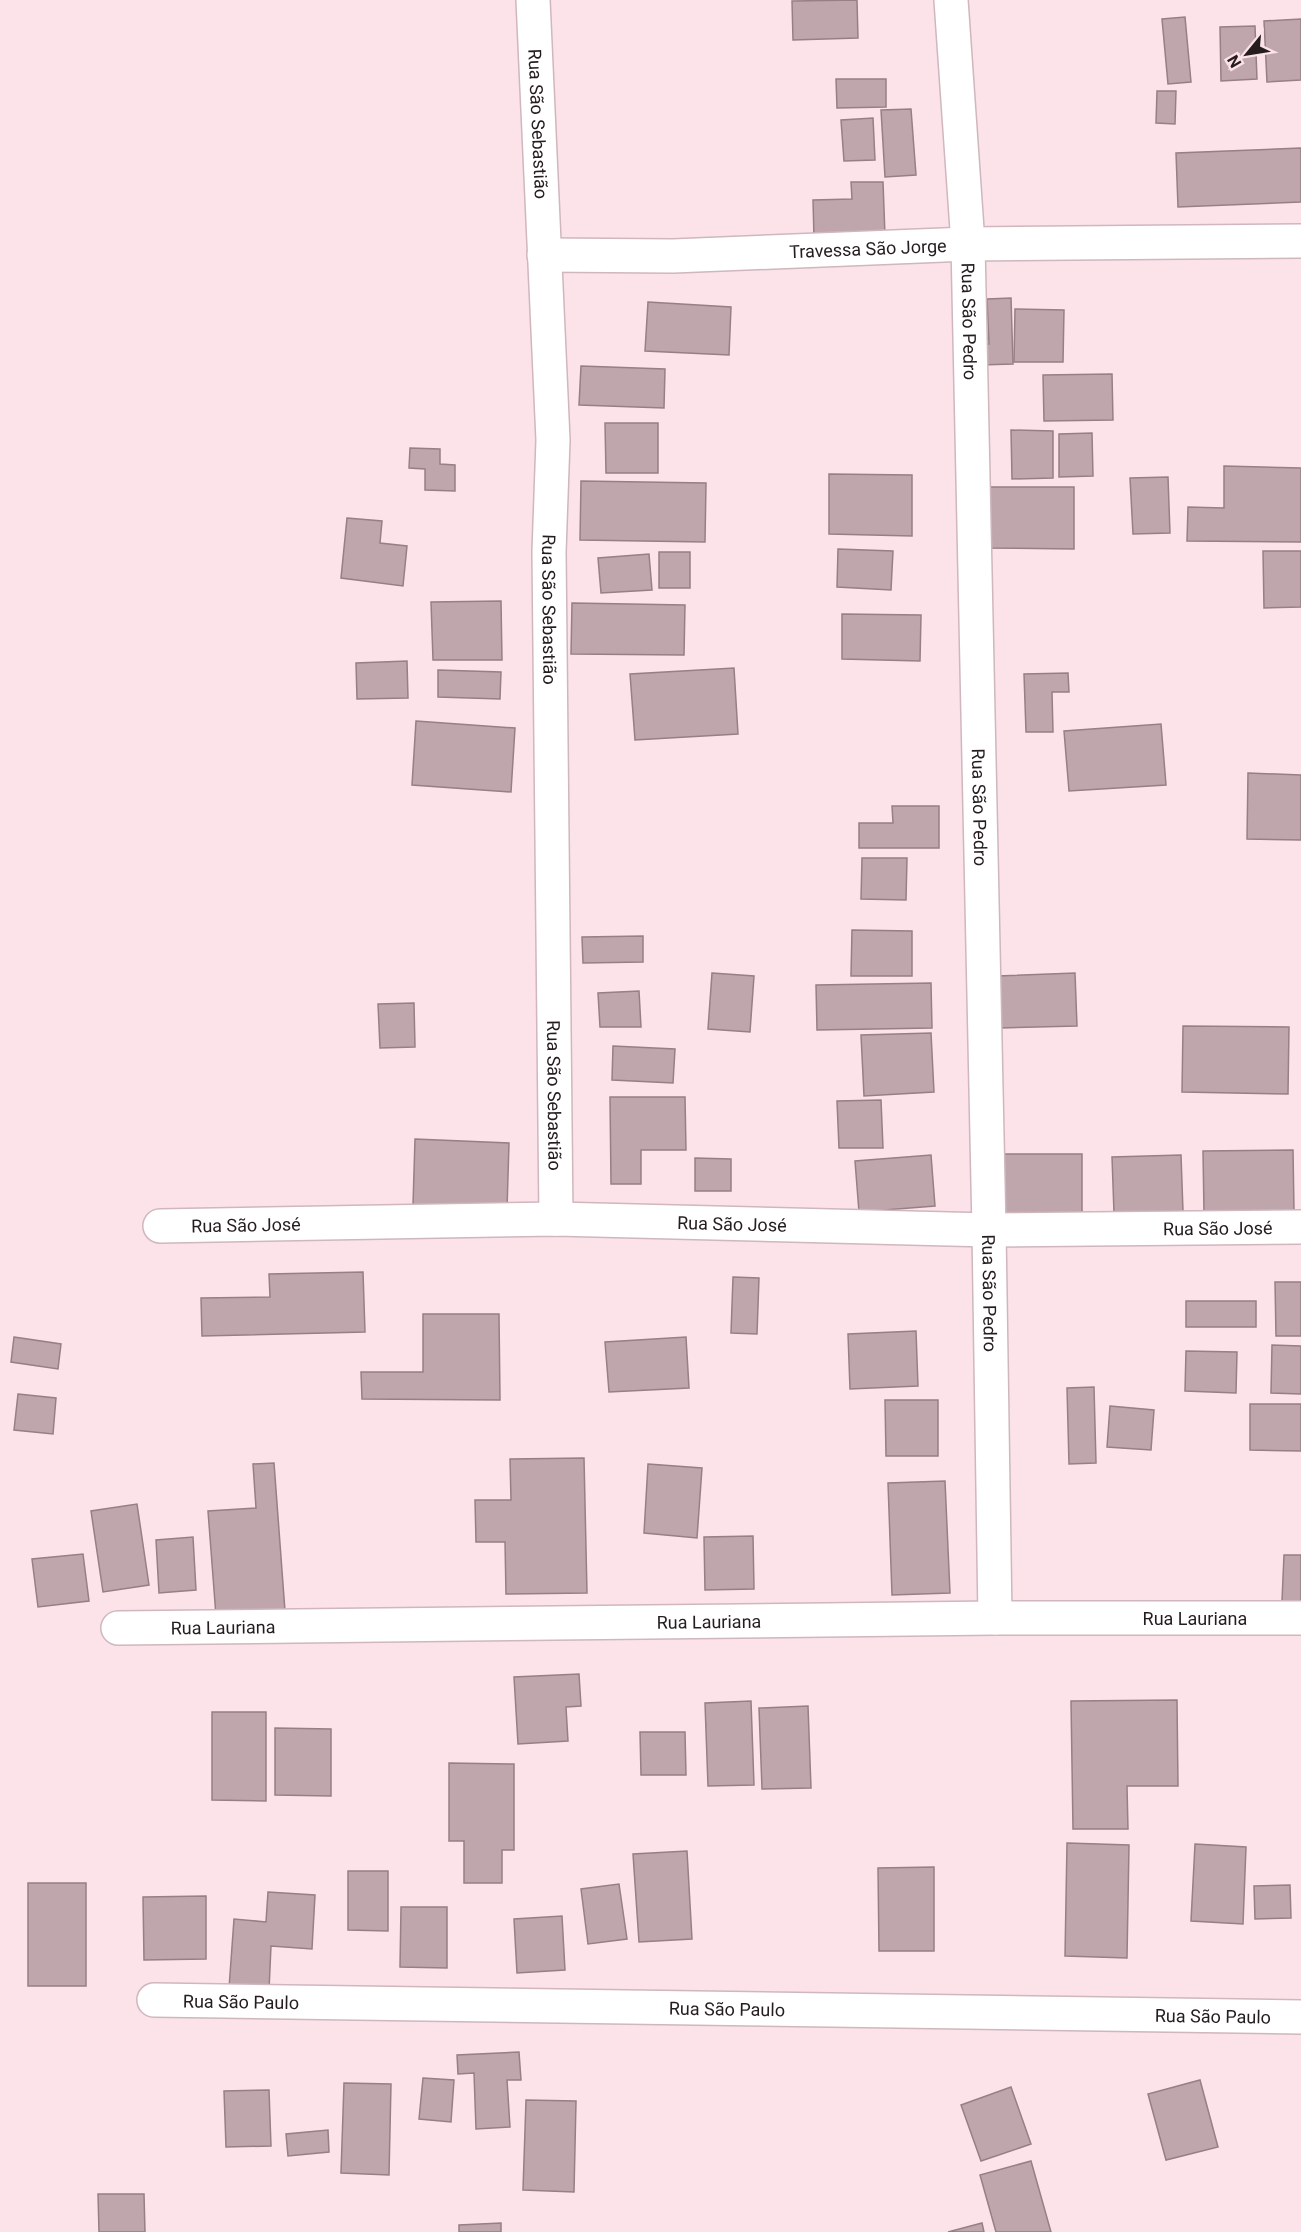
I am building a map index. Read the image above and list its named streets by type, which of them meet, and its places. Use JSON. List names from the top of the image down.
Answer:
{
  "streets": {
    "street": [
      "Rua São Sebastião",
      "Travessa São Jorge",
      "Rua São Pedro",
      "Rua São José",
      "Rua Lauriana",
      "Rua São Paulo"
    ]
  },
  "crossings": [
    ["Rua São Sebastião", "Travessa São Jorge"],
    ["Rua São Sebastião", "Rua São José"],
    ["Travessa São Jorge", "Rua São Pedro"],
    ["Rua São Pedro", "Rua São José"],
    ["Rua São Pedro", "Rua Lauriana"]
  ],
  "north": "bottom left"
}
